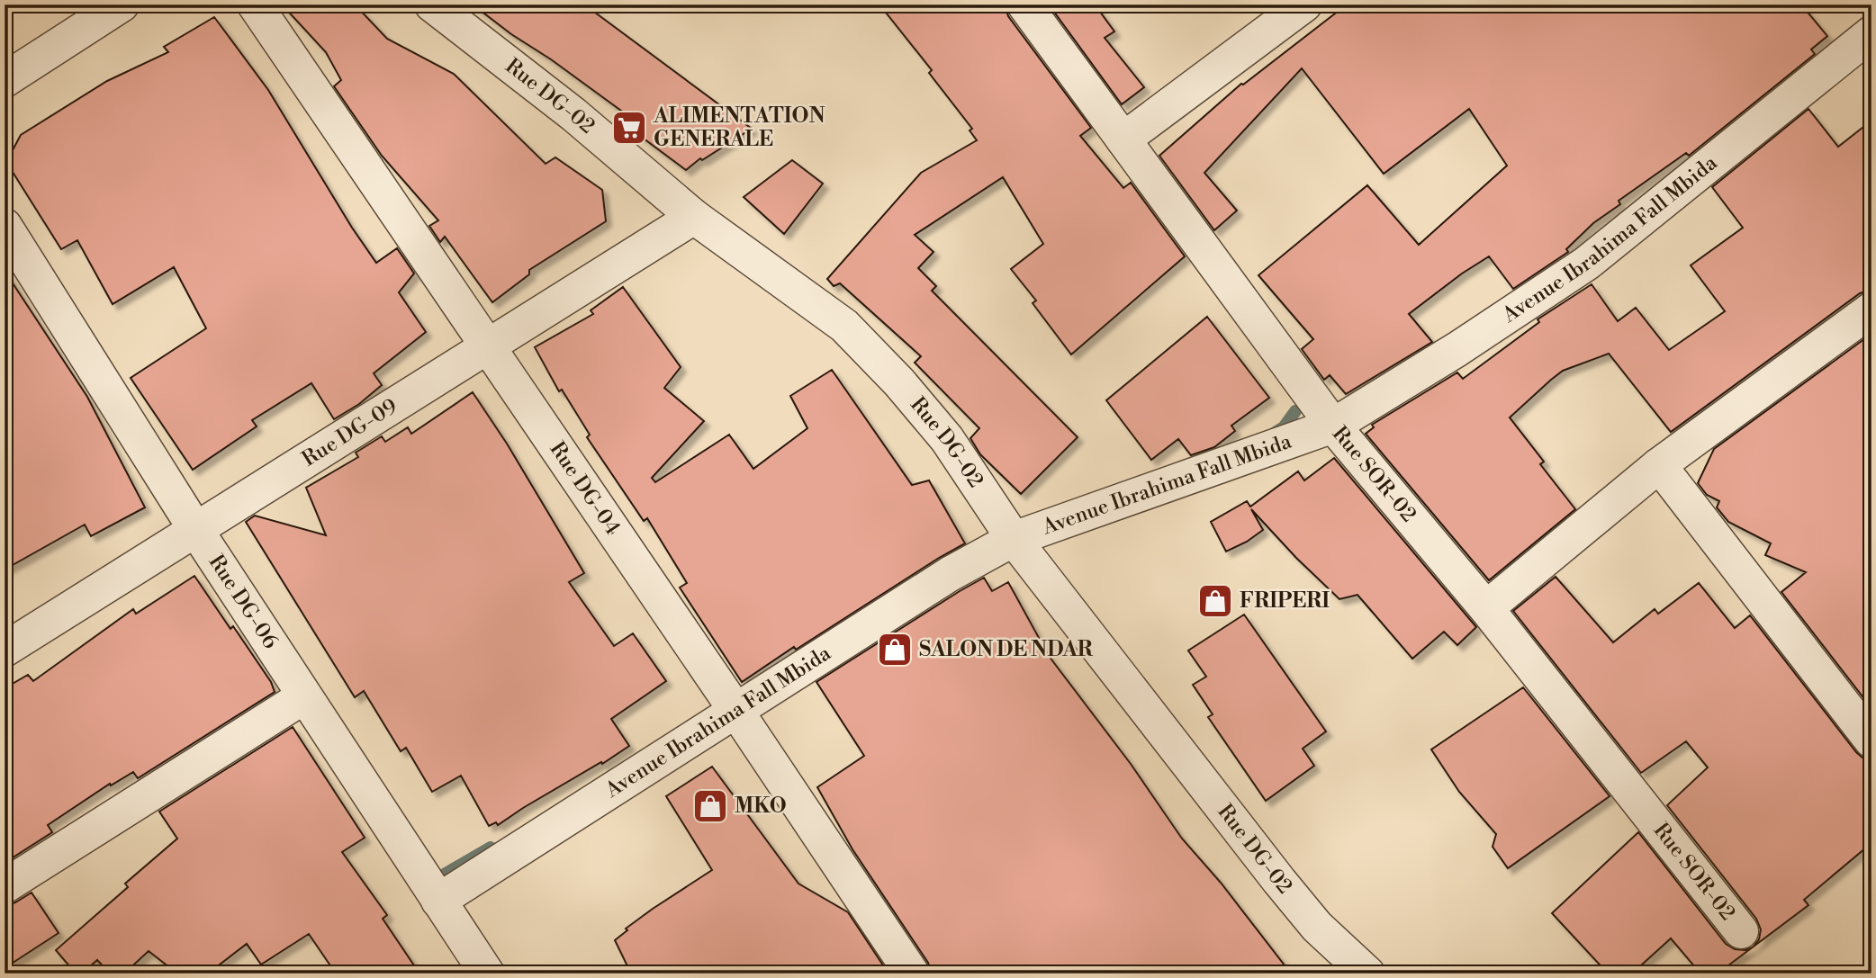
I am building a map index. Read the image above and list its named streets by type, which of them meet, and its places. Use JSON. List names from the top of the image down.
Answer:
{
  "streets": {
    "street": [
      "Rue DG-02",
      "Avenue Ibrahima Fall Mbida",
      "Rue DG-09",
      "Rue SOR-02",
      "Rue DG-04",
      "Rue DG-06"
    ]
  },
  "crossings": [
    ["Rue DG-02", "Avenue Ibrahima Fall Mbida"],
    ["Rue DG-02", "Rue DG-09"],
    ["Avenue Ibrahima Fall Mbida", "Rue SOR-02"],
    ["Avenue Ibrahima Fall Mbida", "Rue DG-04"],
    ["Avenue Ibrahima Fall Mbida", "Rue DG-06"],
    ["Rue DG-09", "Rue DG-04"],
    ["Rue DG-09", "Rue DG-06"]
  ],
  "places": {
    "supermarket": ["ALIMENTATION GENERALE"],
    "shop": ["FRIPERI", "SALON DE NDAR", "MKO"]
  }
}
